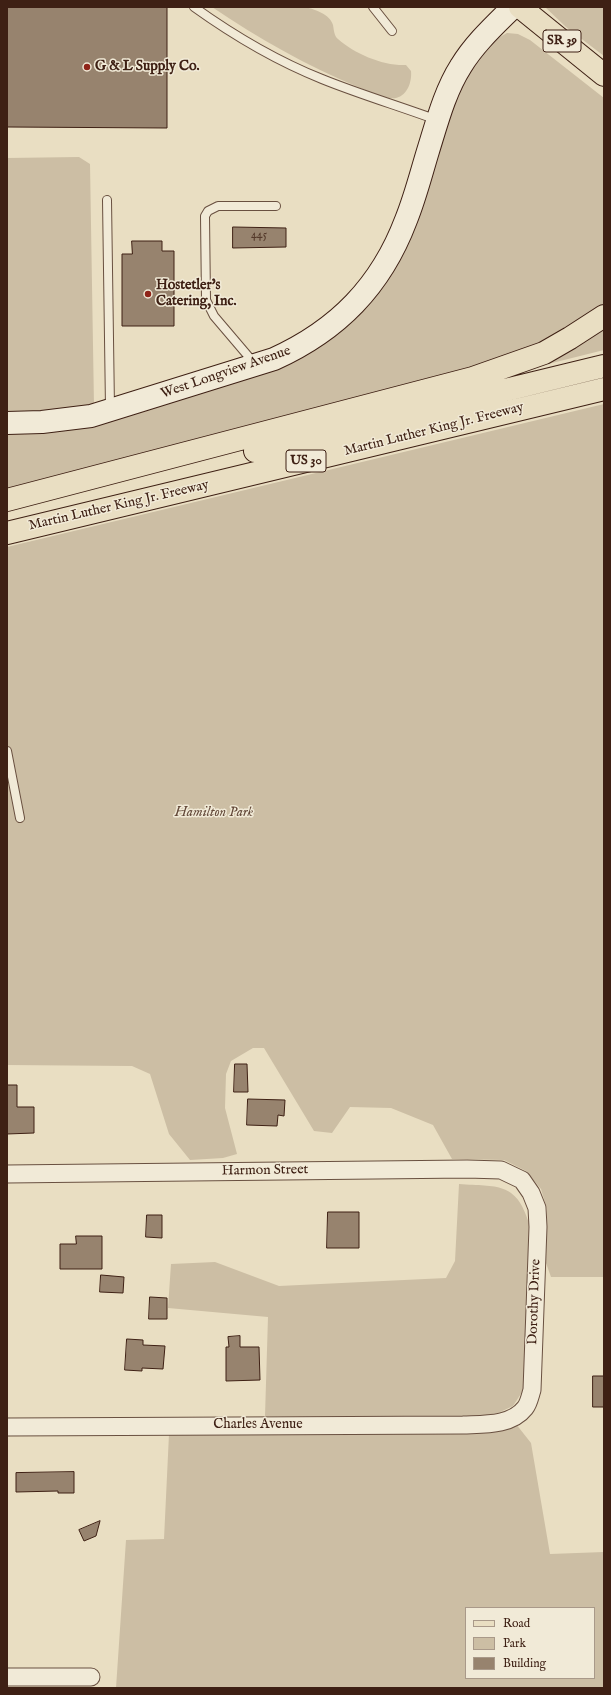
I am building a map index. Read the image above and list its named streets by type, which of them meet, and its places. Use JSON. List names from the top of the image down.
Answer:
{
  "streets": {
    "main road": ["SR 39", "Martin Luther King Jr. Freeway", "US 30"],
    "street": [
      "West Longview Avenue",
      "Harmon Street",
      "Dorothy Drive",
      "Charles Avenue"
    ]
  },
  "crossings": [
    ["Harmon Street", "Dorothy Drive"],
    ["Dorothy Drive", "Charles Avenue"]
  ],
  "parks": ["Hamilton Park"],
  "places": ["G & L Supply Co.", "Hostetler's Catering, Inc."],
  "house_numbers": ["445"],
  "legend": ["Road", "Park", "Building"]
}
